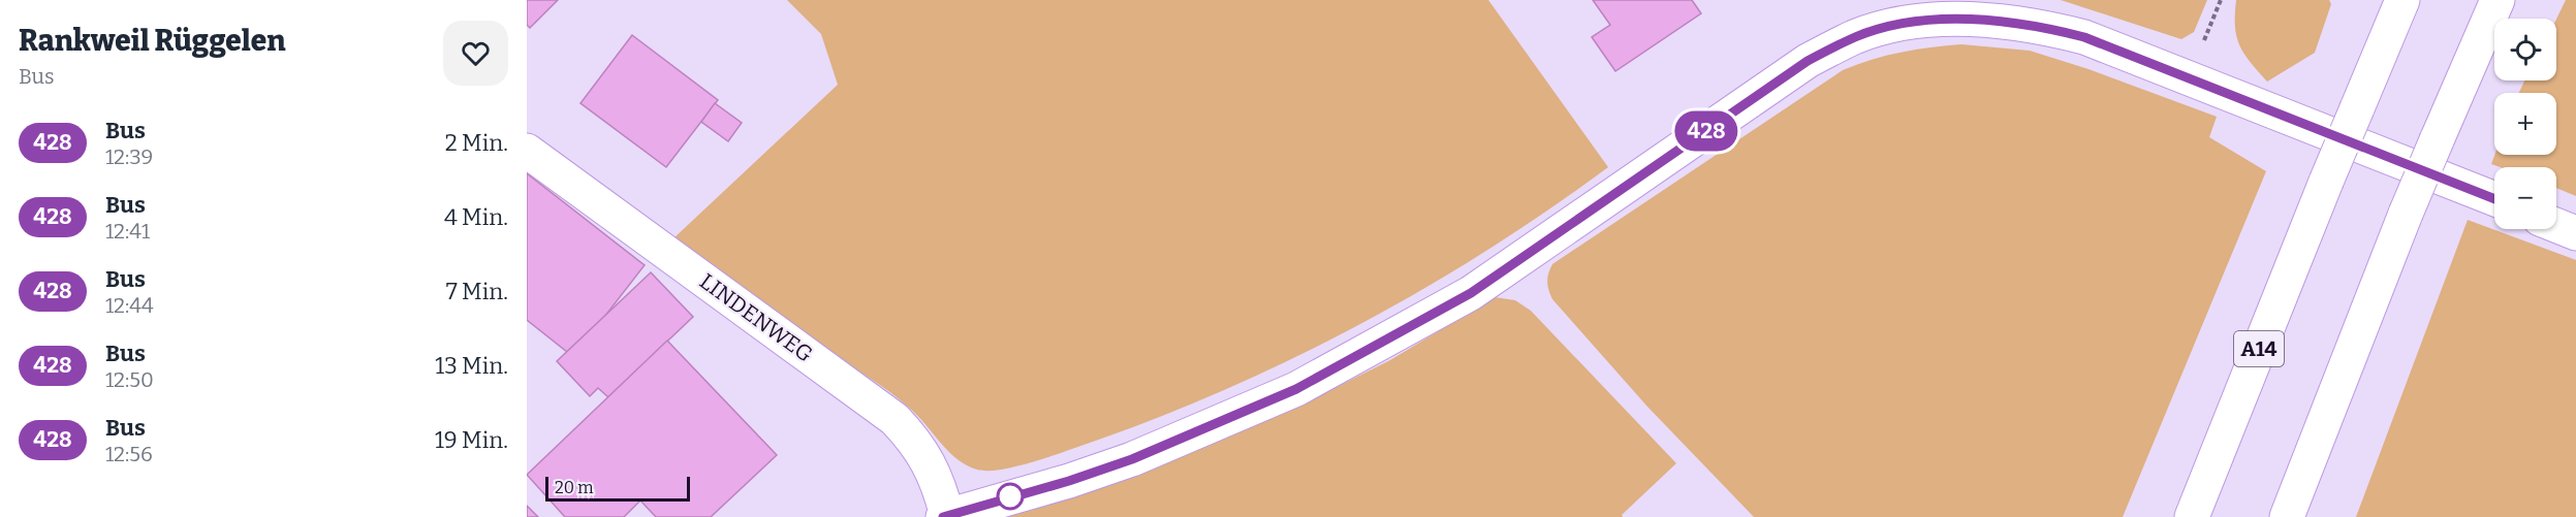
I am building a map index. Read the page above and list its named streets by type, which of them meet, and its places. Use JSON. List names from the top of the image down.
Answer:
{
  "streets": {
    "main road": ["LINDENWEG", "A14"]
  },
  "lines": ["bus line 428"],
  "scale_bar": "20 m",
  "page": {
    "heading": ["Rankweil Rüggelen", "Bus"],
    "on_map": "428",
    "map_buttons": ["+", "−"],
    "list": [
      {
        "mark": "428",
        "name": "Bus",
        "note": "12:39",
        "value": "2 Min."
      },
      {
        "mark": "428",
        "name": "Bus",
        "note": "12:41",
        "value": "4 Min."
      },
      {
        "mark": "428",
        "name": "Bus",
        "note": "12:44",
        "value": "7 Min."
      },
      {
        "mark": "428",
        "name": "Bus",
        "note": "12:50",
        "value": "13 Min."
      },
      {
        "mark": "428",
        "name": "Bus",
        "note": "12:56",
        "value": "19 Min."
      }
    ],
    "scale": "20 m"
  }
}
